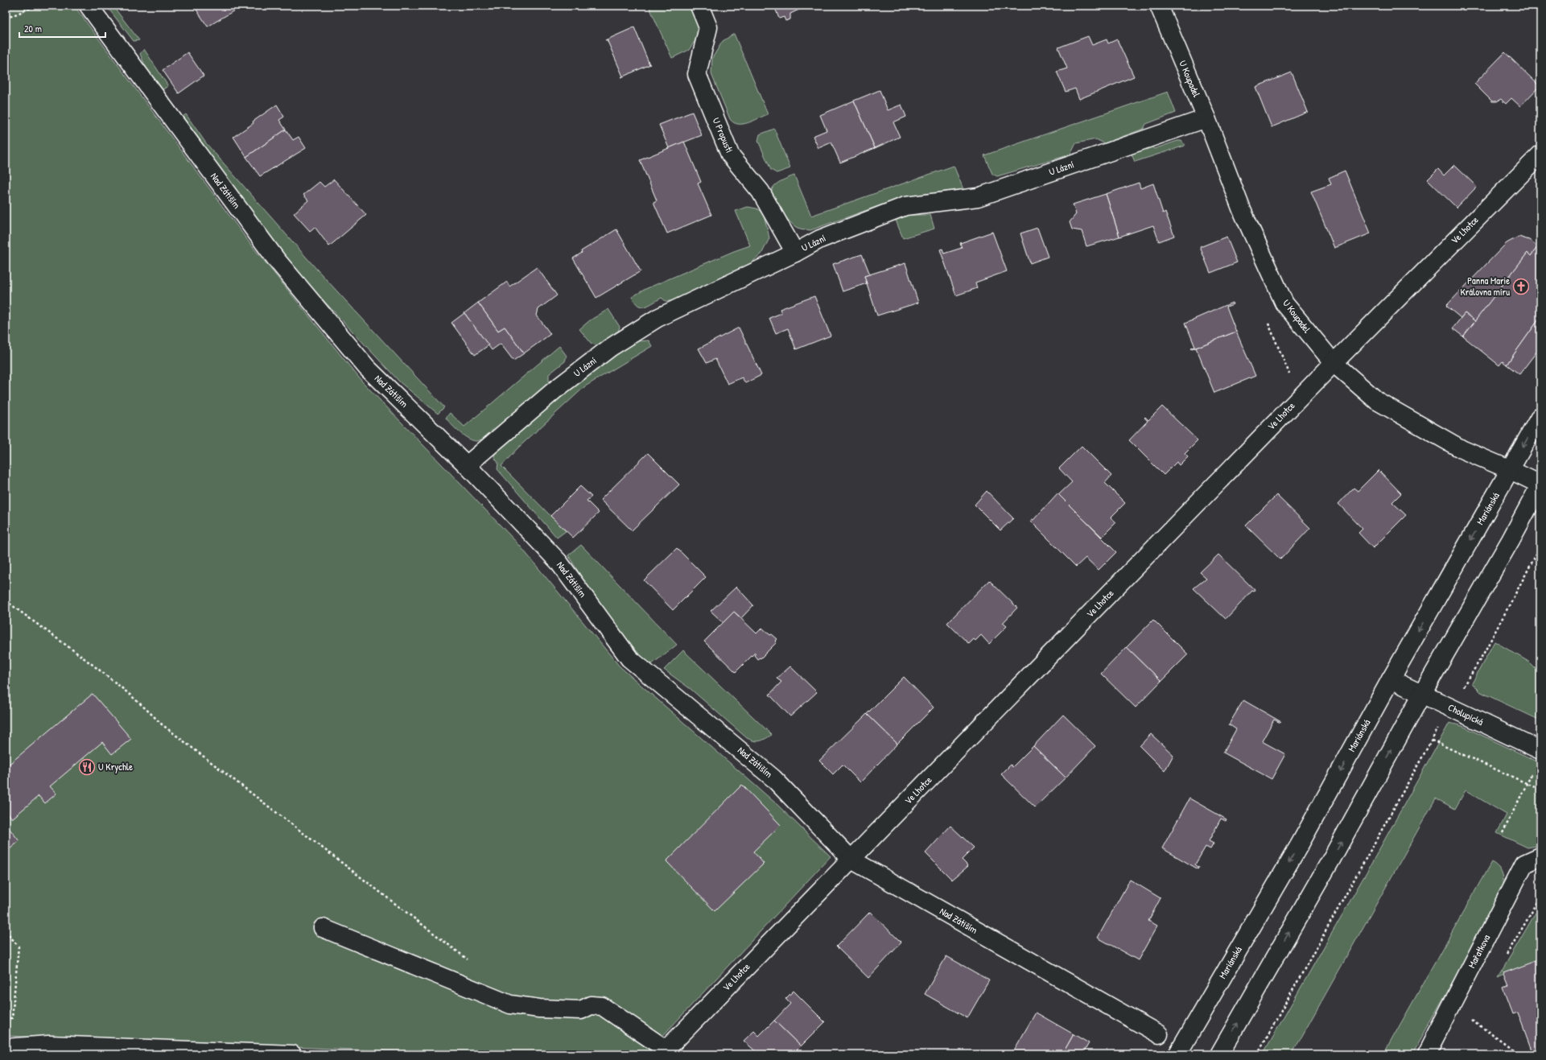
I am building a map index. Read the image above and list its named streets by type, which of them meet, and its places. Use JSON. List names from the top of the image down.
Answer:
{
  "streets": {
    "street": [
      "U Koupadel",
      "U Propusti",
      "U Lázní",
      "Nad Zátiším",
      "Ve Lhotce",
      "Mariánská",
      "Cholupická",
      "Mařatkova"
    ]
  },
  "crossings": [
    ["U Koupadel", "U Lázní"],
    ["U Koupadel", "Ve Lhotce"],
    ["U Koupadel", "Mariánská"],
    ["U Propusti", "U Lázní"],
    ["U Lázní", "Nad Zátiším"],
    ["Nad Zátiším", "Ve Lhotce"],
    ["Mariánská", "Cholupická"]
  ],
  "places": {
    "church": ["Panna Marie Královna míru"],
    "restaurant": ["U Krychle"]
  },
  "scale_bar": "20 m"
}
